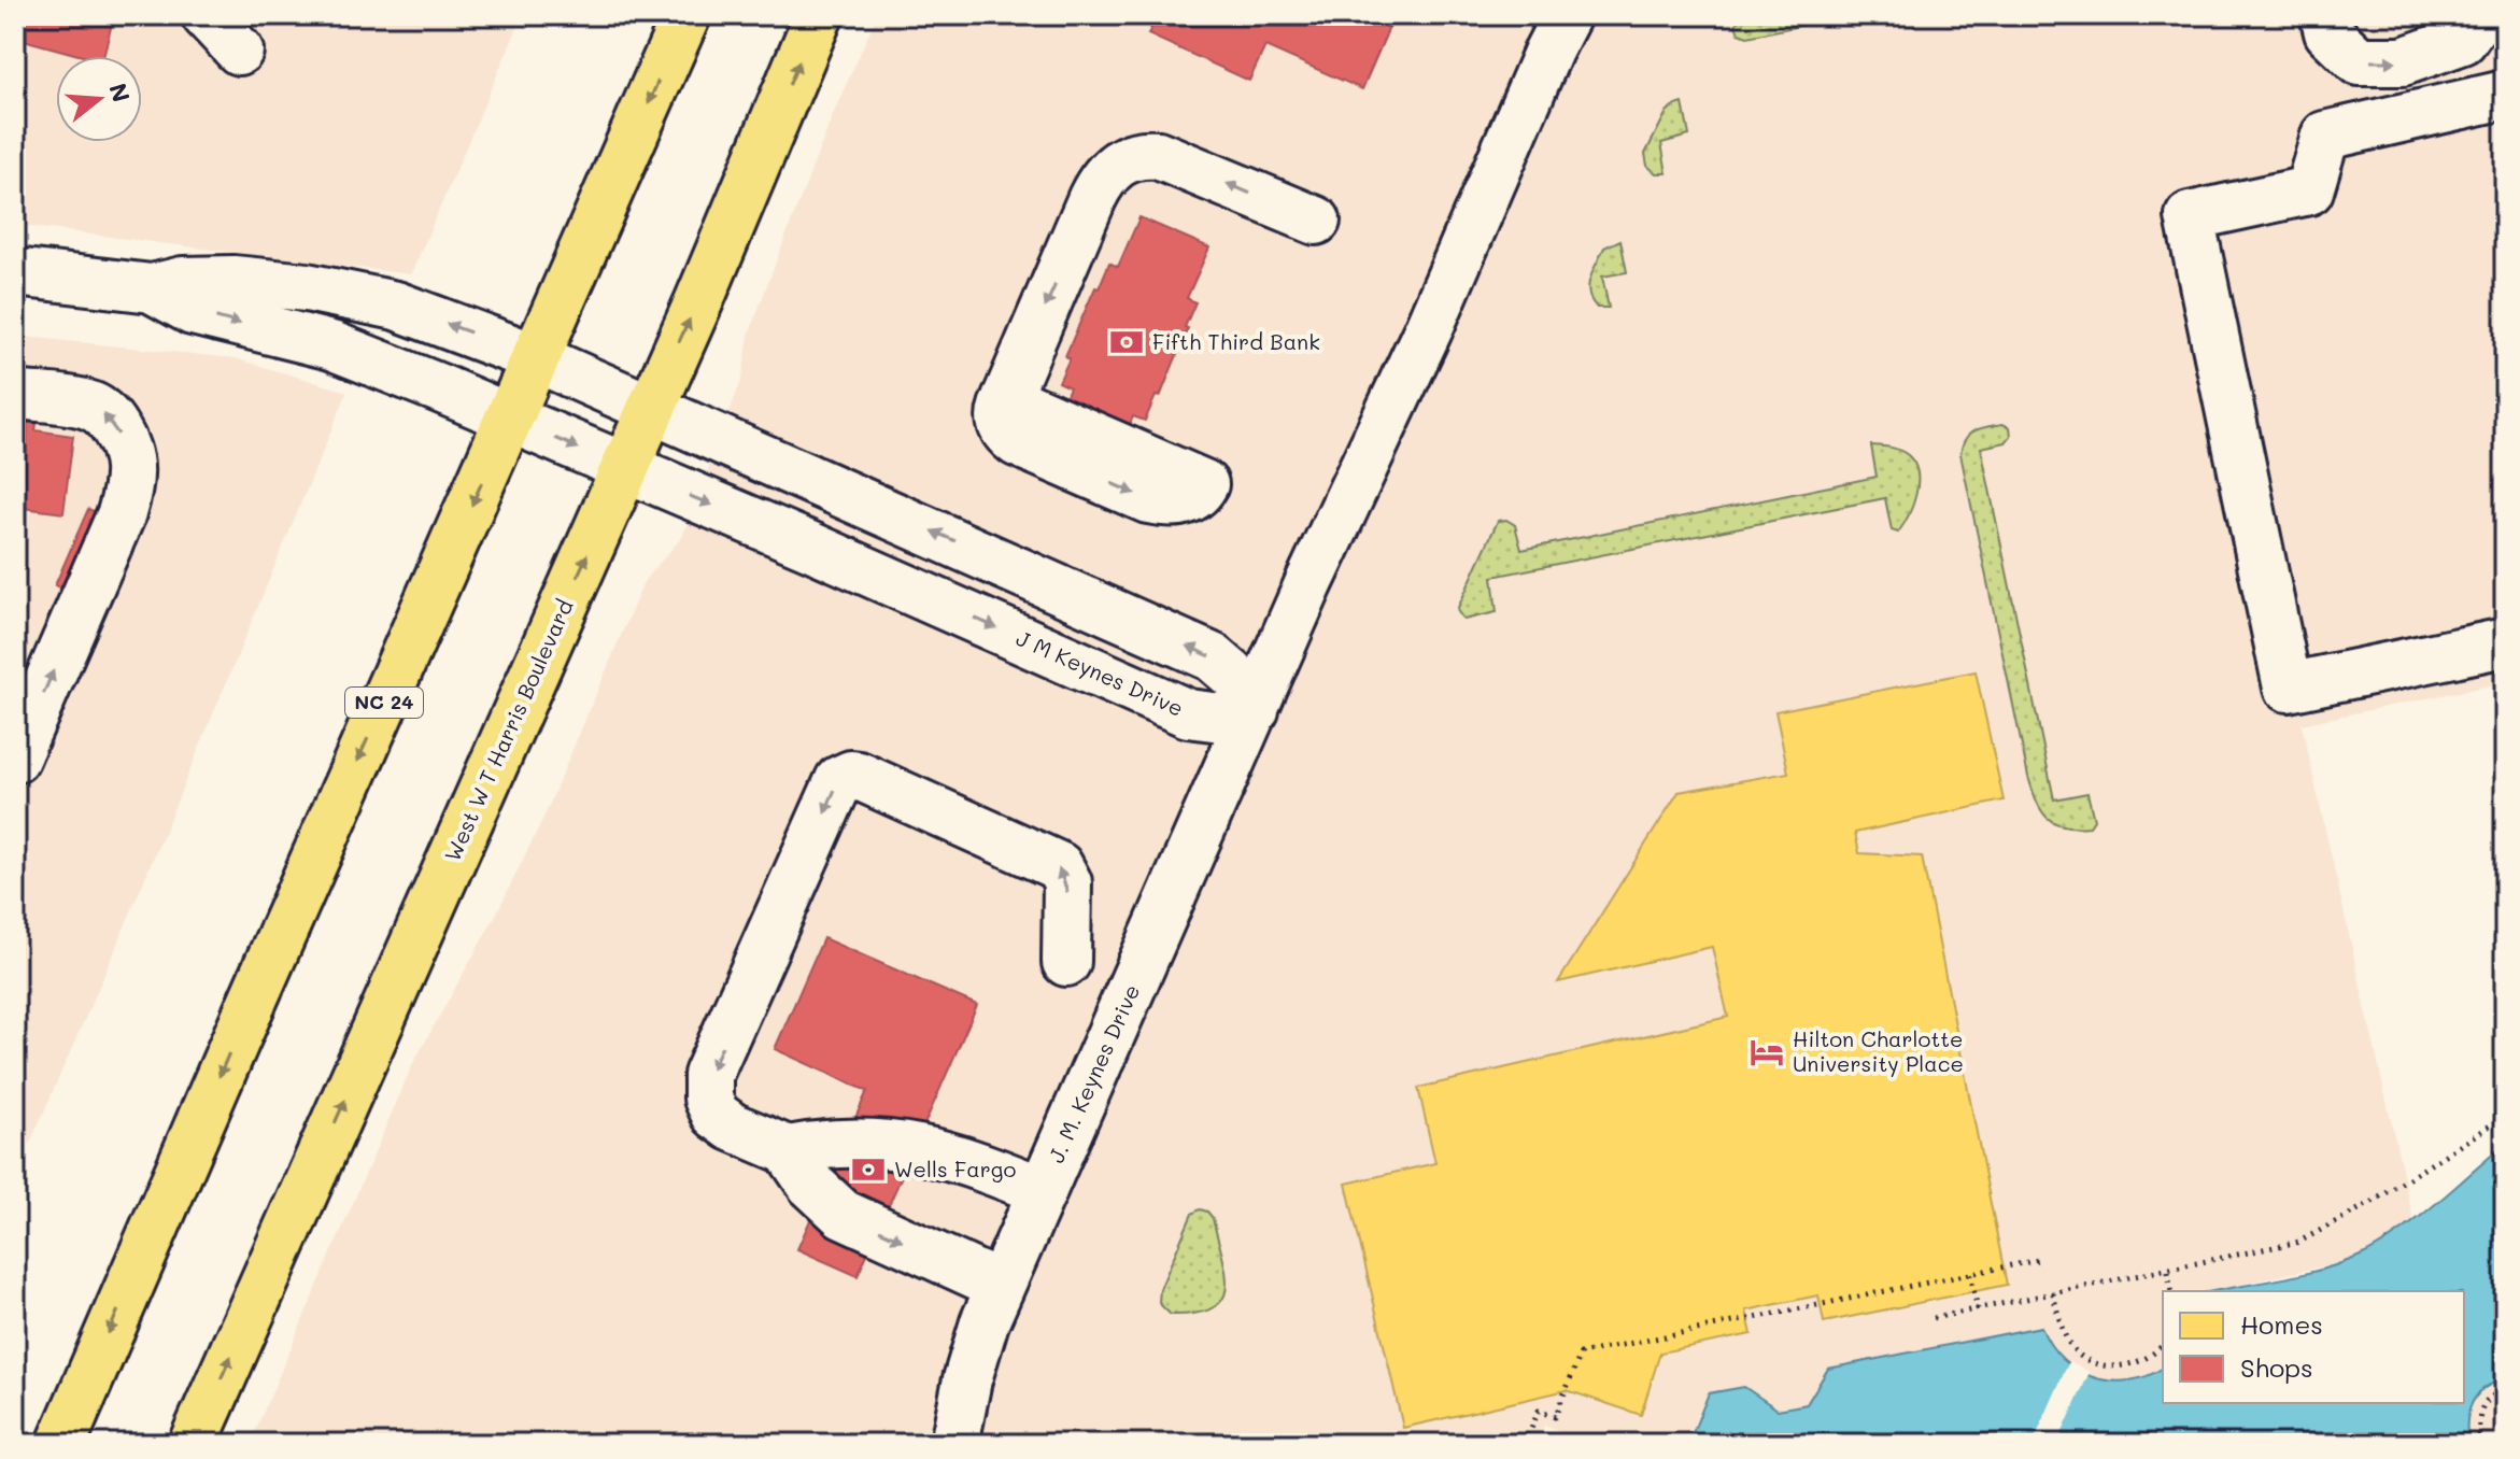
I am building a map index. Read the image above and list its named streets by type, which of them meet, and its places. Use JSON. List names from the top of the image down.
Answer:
{
  "streets": {
    "main road": ["NC 24", "West W T Harris Boulevard"],
    "street": ["J M Keynes Drive", "J. M. Keynes Drive"]
  },
  "crossings": [
    ["J M Keynes Drive", "NC 24"],
    ["J M Keynes Drive", "West W T Harris Boulevard"],
    ["J M Keynes Drive", "J. M. Keynes Drive"]
  ],
  "places": {
    "bank": ["Fifth Third Bank", "Wells Fargo"],
    "hotel": ["Hilton Charlotte University Place"]
  },
  "legend": ["Homes", "Shops"],
  "north": "right"
}
